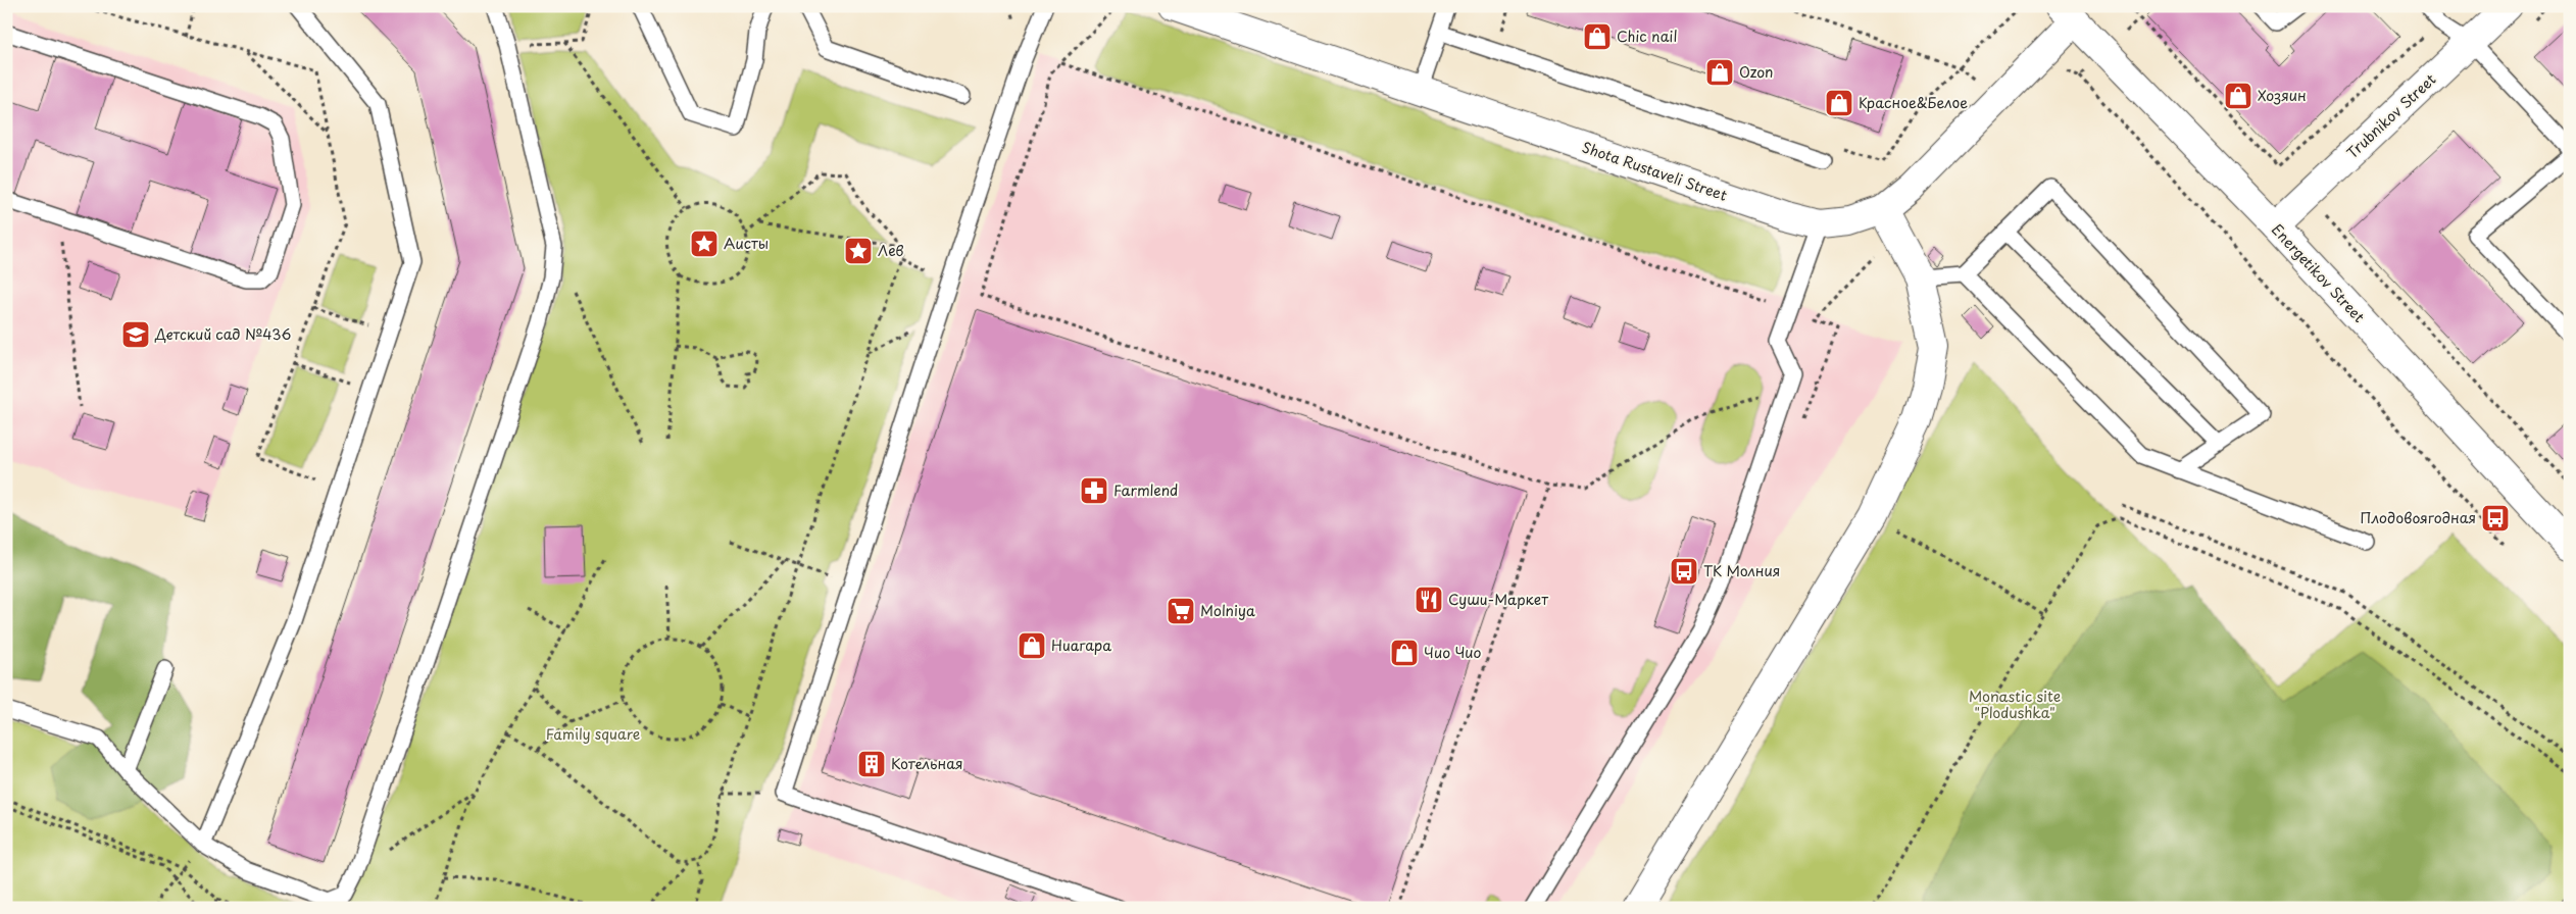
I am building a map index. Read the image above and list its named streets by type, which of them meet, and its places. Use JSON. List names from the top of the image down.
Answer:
{
  "streets": {
    "street": ["Trubnikov Street", "Shota Rustaveli Street", "Energetikov Street"]
  },
  "crossings": [
    ["Trubnikov Street", "Energetikov Street"],
    ["Shota Rustaveli Street", "Energetikov Street"]
  ],
  "parks": ["Monastic site \"Plodushka\"", "Family square"],
  "places": {
    "shop": [
      "Chic nail",
      "Ozon",
      "Хозяин",
      "Красное&Белое",
      "Ниагара",
      "Чио Чио"
    ],
    "place": ["Аисты", "Лев"],
    "school or university": ["Детский сад №436"],
    "pharmacy": ["Farmlend"],
    "bus stop": ["Плодовоягодная", "ТК Молния"],
    "restaurant": ["Суши-Маркет"],
    "supermarket": ["Molniya"],
    "building": ["Котельная"]
  }
}
